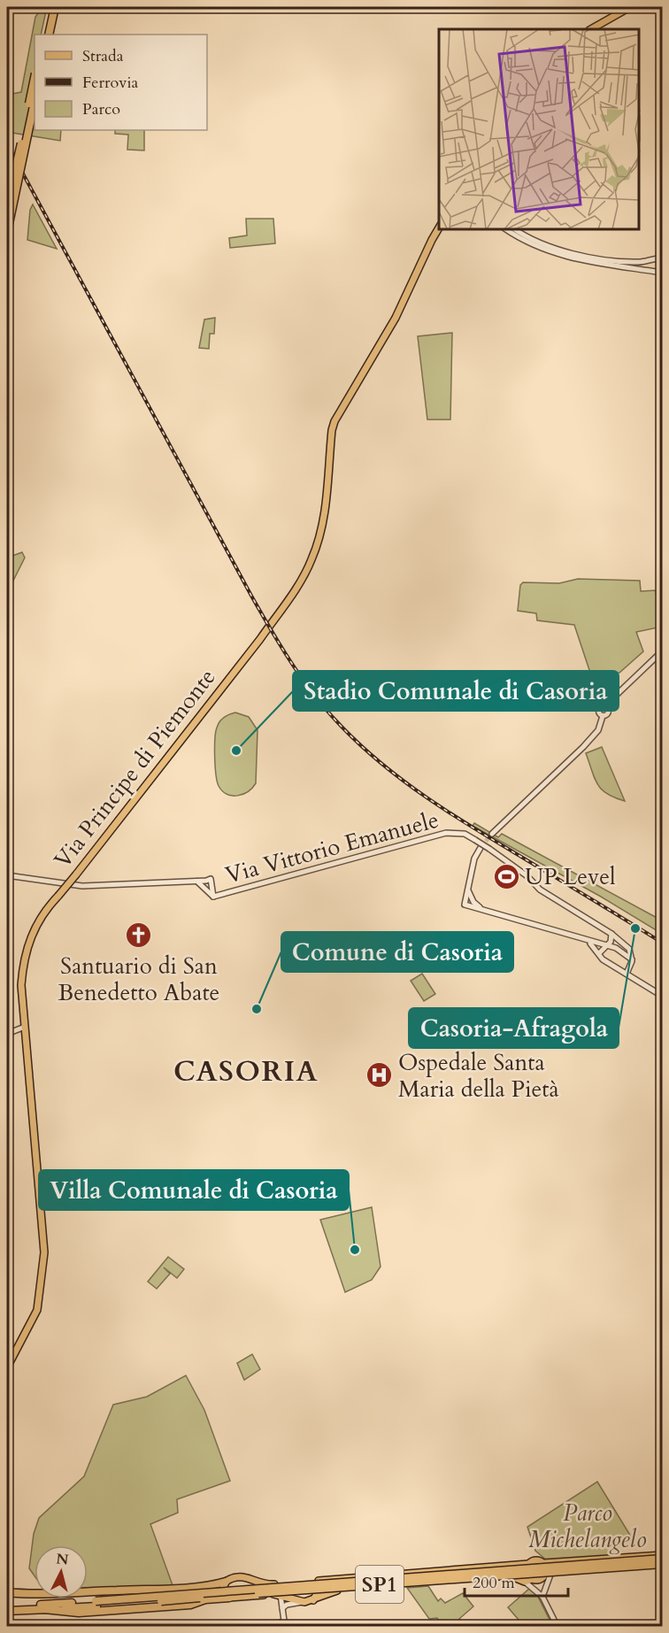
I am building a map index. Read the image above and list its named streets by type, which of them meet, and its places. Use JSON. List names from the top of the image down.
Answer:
{
  "streets": {
    "highway": ["SP1"],
    "main road": ["Via Principe di Piemonte"],
    "street": ["Via Vittorio Emanuele"]
  },
  "districts": ["CASORIA"],
  "parks": ["Parco Michelangelo"],
  "places": {
    "other": [
      "Stadio Comunale di Casoria",
      "Casoria-Afragola",
      "Comune di Casoria",
      "Villa Comunale di Casoria"
    ],
    "sports": ["UP Level"],
    "church": ["Santuario di San Benedetto Abate"],
    "hospital": ["Ospedale Santa Maria della Pietà"]
  },
  "legend": ["Strada", "Ferrovia", "Parco"],
  "scale_bar": "200 m",
  "north": "top"
}
